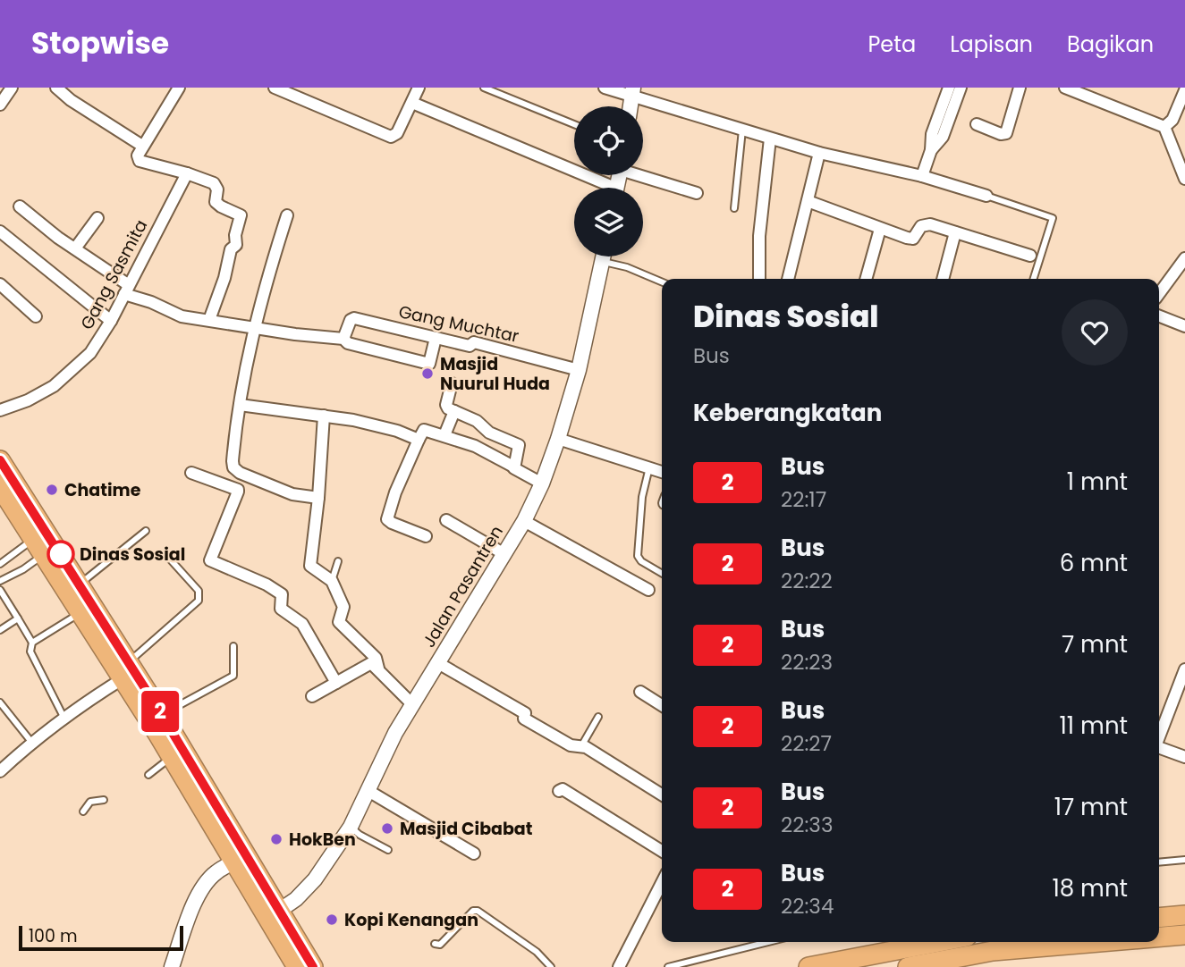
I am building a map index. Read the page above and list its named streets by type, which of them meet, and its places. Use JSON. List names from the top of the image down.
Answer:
{
  "streets": {
    "main road": ["Jalan Pasantren"],
    "street": ["Gang Sasmita", "Gang Muchtar"]
  },
  "crossings": [
    ["Gang Muchtar", "Jalan Pasantren"]
  ],
  "places": [
    "Masjid Nuurul Huda",
    "Chatime",
    "Dinas Sosial",
    "Masjid Cibabat",
    "HokBen",
    "Kopi Kenangan"
  ],
  "lines": ["bus line 2"],
  "scale_bar": "100 m",
  "page": {
    "header": "Stopwise",
    "nav": ["Peta", "Lapisan", "Bagikan"],
    "on_map": "2",
    "heading": [
      ["Dinas Sosial", "Bus"],
      "Keberangkatan"
    ],
    "list": [
      {
        "mark": "2",
        "name": "Bus",
        "note": "22:17",
        "value": "1 mnt"
      },
      {
        "mark": "2",
        "name": "Bus",
        "note": "22:22",
        "value": "6 mnt"
      },
      {
        "mark": "2",
        "name": "Bus",
        "note": "22:23",
        "value": "7 mnt"
      },
      {
        "mark": "2",
        "name": "Bus",
        "note": "22:27",
        "value": "11 mnt"
      },
      {
        "mark": "2",
        "name": "Bus",
        "note": "22:33",
        "value": "17 mnt"
      },
      {
        "mark": "2",
        "name": "Bus",
        "note": "22:34",
        "value": "18 mnt"
      }
    ],
    "scale": "100 m"
  }
}
